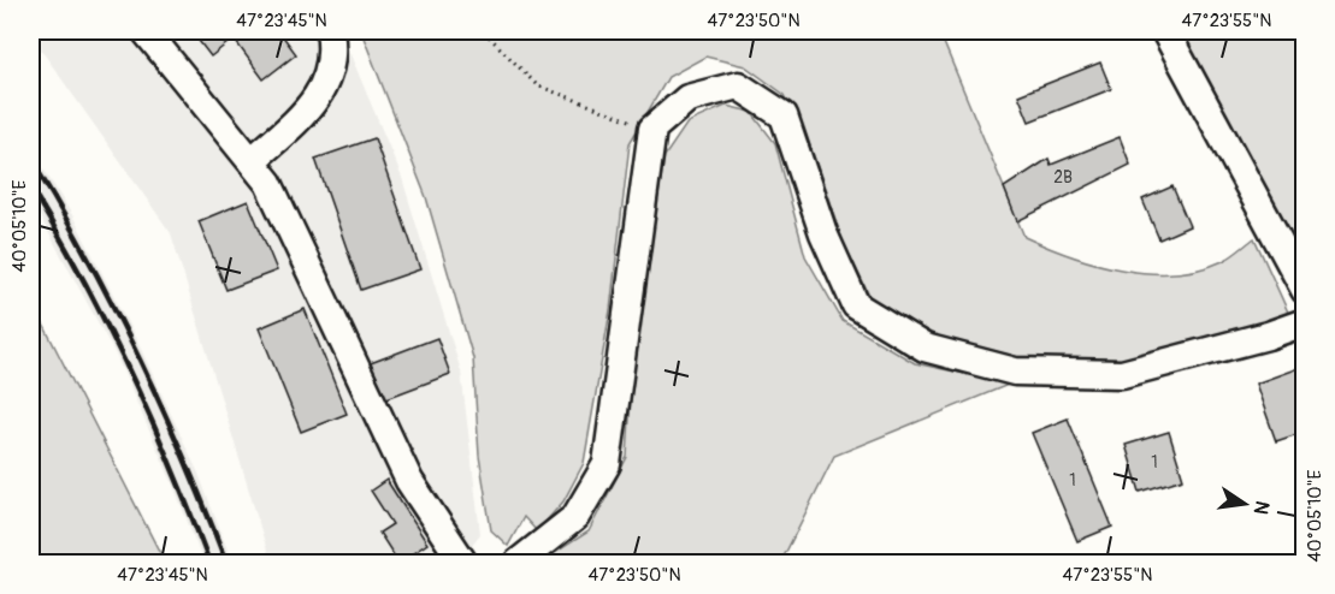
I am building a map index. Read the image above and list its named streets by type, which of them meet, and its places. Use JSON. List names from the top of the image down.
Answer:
{
  "house_numbers": ["2В", "1", "1"],
  "north": "right",
  "coordinates": [
    "47°23'45\"N",
    "47°23'50\"N",
    "47°23'55\"N",
    "40°05'10\"E"
  ]
}
